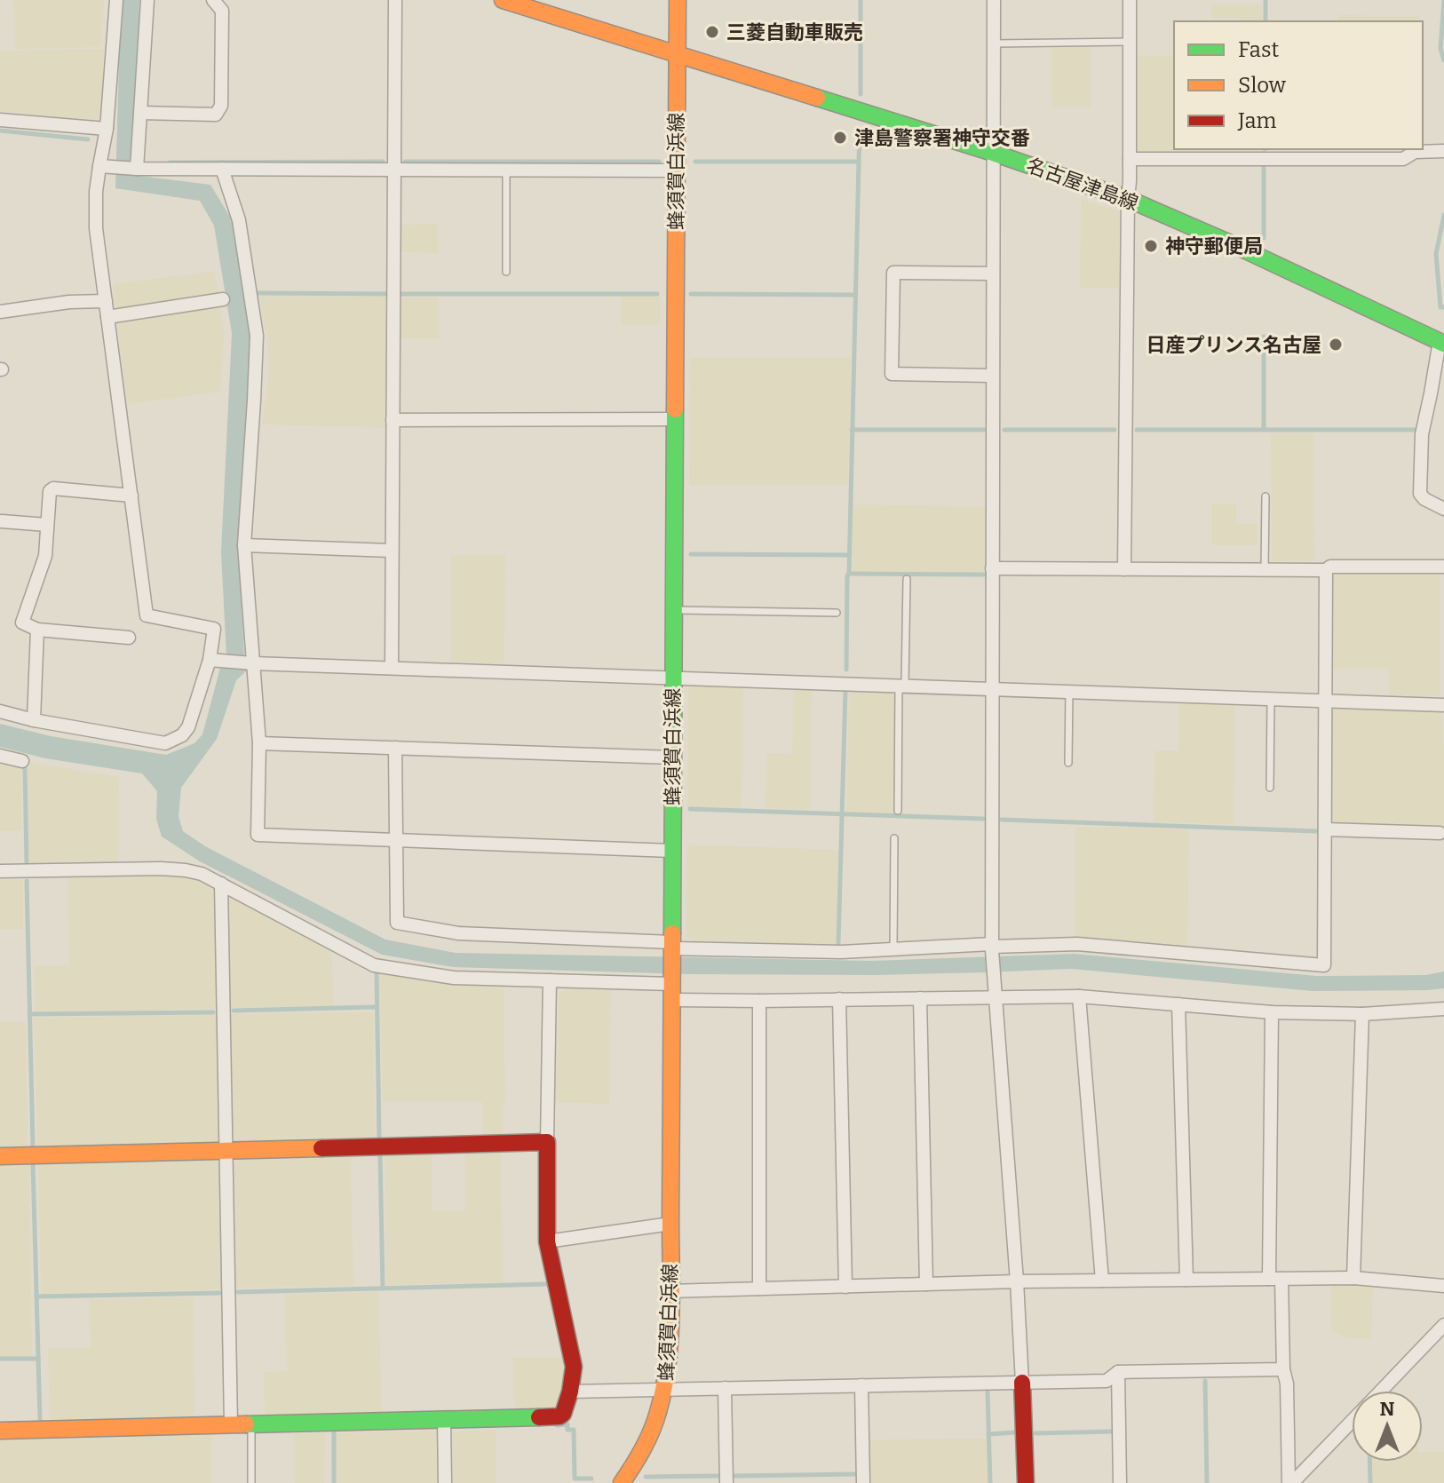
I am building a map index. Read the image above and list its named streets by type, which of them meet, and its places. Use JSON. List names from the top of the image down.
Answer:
{
  "streets": {
    "main road": ["蜂須賀白浜線", "名古屋津島線"]
  },
  "crossings": [
    ["蜂須賀白浜線", "名古屋津島線"]
  ],
  "places": [
    "三菱自動車販売",
    "津島警察署神守交番",
    "神守郵便局",
    "日産プリンス名古屋"
  ],
  "legend": ["Fast", "Slow", "Jam"],
  "north": "top"
}
